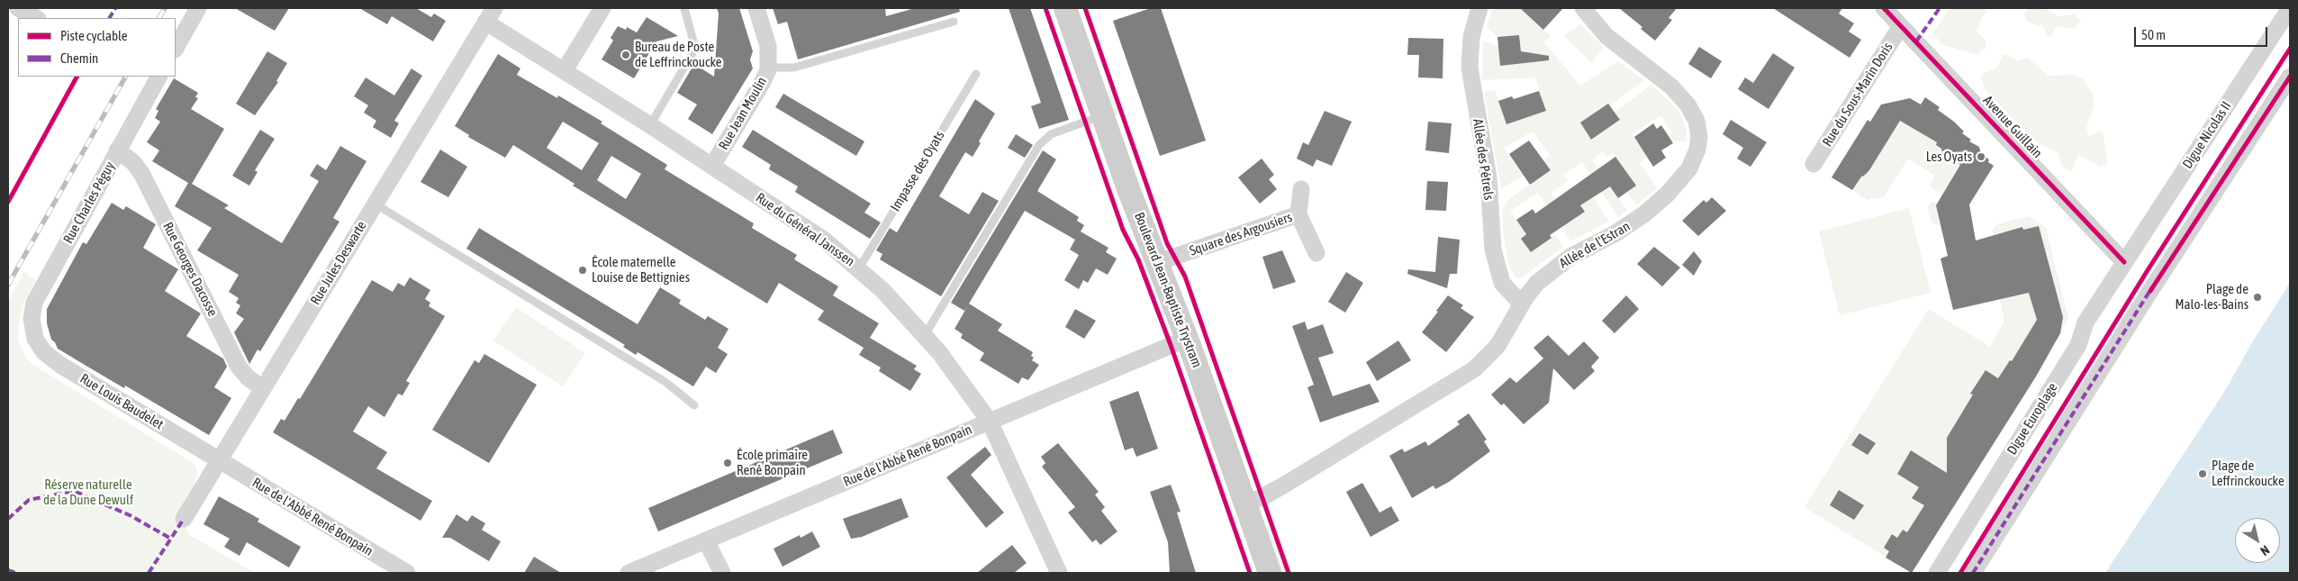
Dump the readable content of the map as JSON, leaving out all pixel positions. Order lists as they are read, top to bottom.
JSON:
{
  "streets": {
    "street": [
      "Rue du Sous-Marin Doris",
      "Rue Jean Moulin",
      "Avenue Guillain",
      "Digue Nicolas II",
      "Allée des Pétrels",
      "Rue Charles Péguy",
      "Rue du Général Janssen",
      "Square des Argousiers",
      "Allée de l'Estran",
      "Rue Jules Deswarte",
      "Rue Georges Dacosse",
      "Boulevard Jean-Baptiste Trystram",
      "Rue Louis Baudelet",
      "Digue Europlage",
      "Rue de l'Abbé René Bonpain"
    ],
    "lane": ["Impasse des Oyats"]
  },
  "crossings": [
    ["Rue du Sous-Marin Doris", "Avenue Guillain"],
    ["Rue Jean Moulin", "Rue du Général Janssen"],
    ["Avenue Guillain", "Digue Nicolas II"],
    ["Avenue Guillain", "Digue Europlage"],
    ["Digue Nicolas II", "Digue Europlage"],
    ["Allée des Pétrels", "Allée de l'Estran"],
    ["Impasse des Oyats", "Rue du Général Janssen"],
    ["Rue Charles Péguy", "Rue Georges Dacosse"],
    ["Rue Charles Péguy", "Rue Louis Baudelet"],
    ["Rue du Général Janssen", "Rue Jules Deswarte"],
    ["Rue du Général Janssen", "Rue de l'Abbé René Bonpain"],
    ["Square des Argousiers", "Boulevard Jean-Baptiste Trystram"],
    ["Allée de l'Estran", "Boulevard Jean-Baptiste Trystram"],
    ["Rue Jules Deswarte", "Rue Georges Dacosse"],
    ["Rue Jules Deswarte", "Rue Louis Baudelet"],
    ["Rue Jules Deswarte", "Rue de l'Abbé René Bonpain"],
    ["Boulevard Jean-Baptiste Trystram", "Rue de l'Abbé René Bonpain"],
    ["Rue Louis Baudelet", "Rue de l'Abbé René Bonpain"]
  ],
  "parks": ["Réserve naturelle de la Dune Dewulf"],
  "places": [
    "Bureau de Poste de Leffrinckoucke",
    "Les Oyats",
    "École maternelle Louise de Bettignies",
    "Plage de Malo-les-Bains",
    "École primaire René Bonpain",
    "Plage de Leffrinckoucke"
  ],
  "legend": ["Piste cyclable", "Chemin"],
  "scale_bar": "50 m",
  "north": "bottom right"
}
